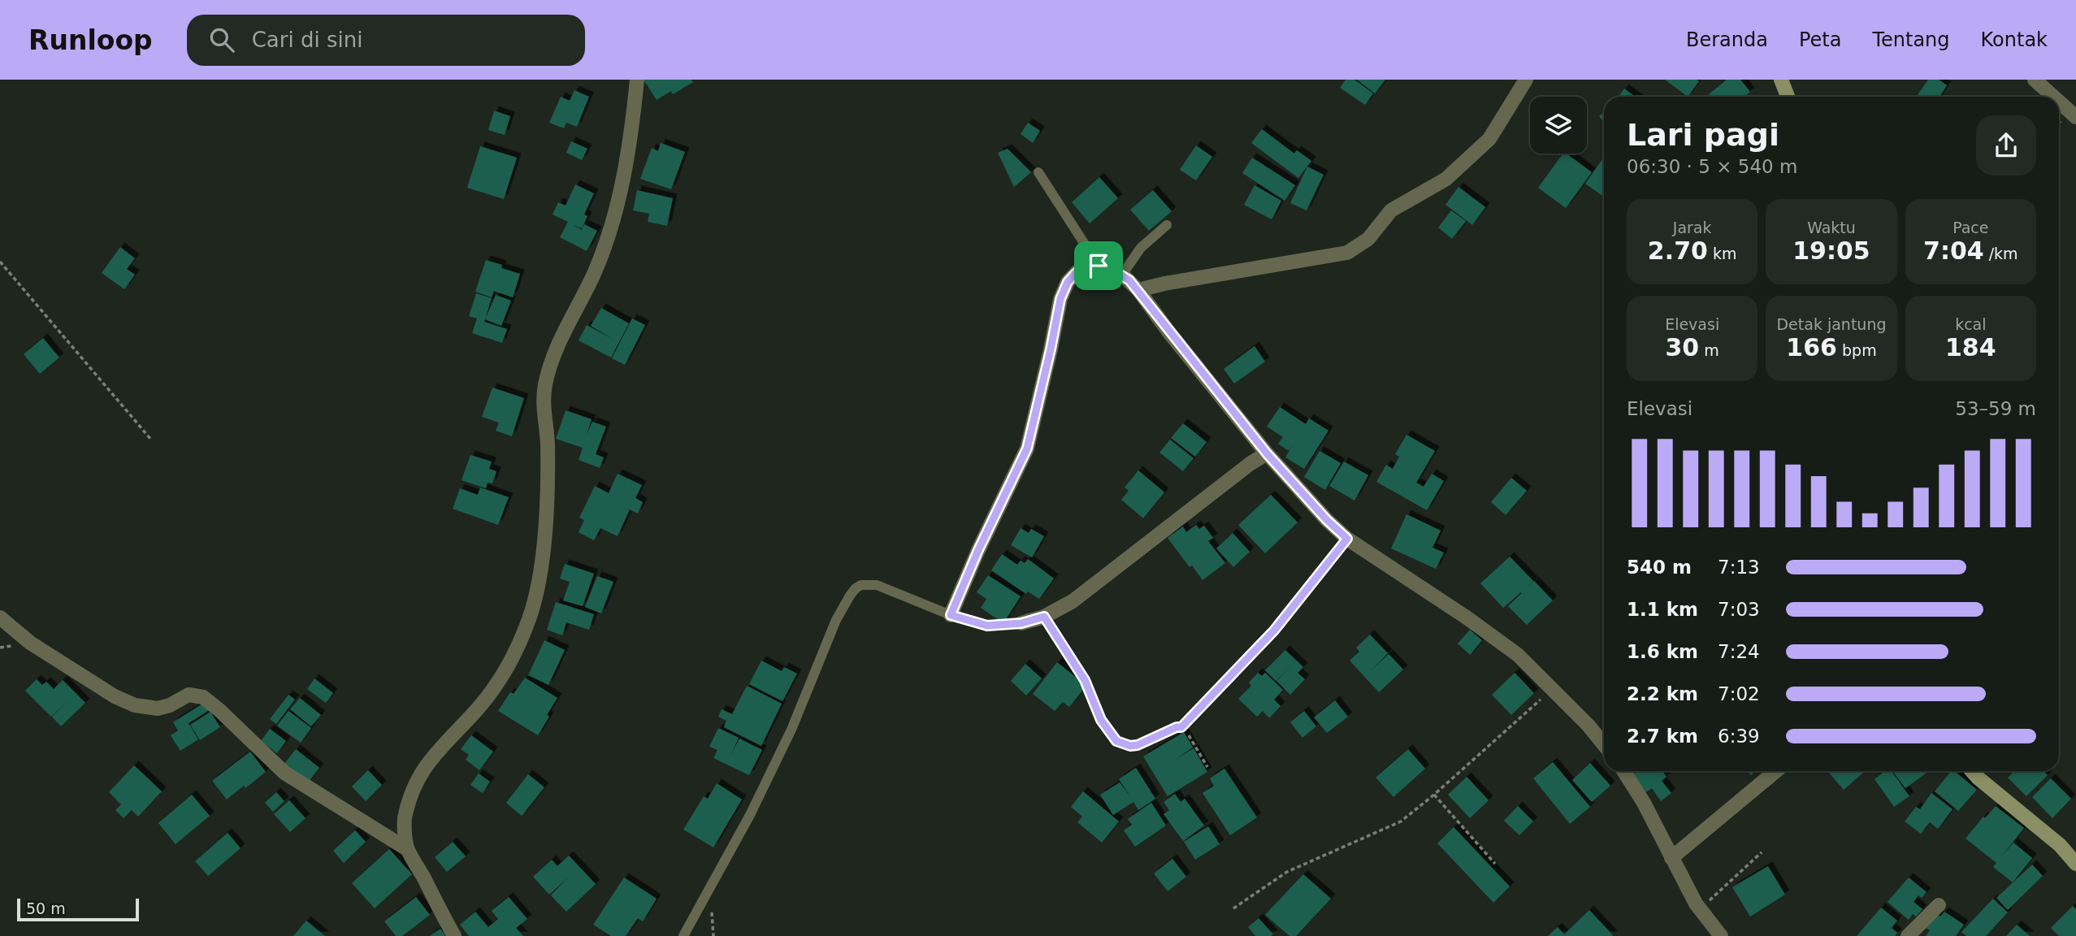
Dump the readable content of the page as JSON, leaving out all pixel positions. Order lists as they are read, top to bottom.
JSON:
{
  "scale_bar": "50 m",
  "page": {
    "header": "Runloop",
    "search": "Cari di sini",
    "nav": [
      "Beranda",
      "Peta",
      "Tentang",
      "Kontak"
    ],
    "heading": ["Lari pagi", "06:30 · 5 × 540 m"],
    "stats": [
      ["Jarak", "2.70 km"],
      ["Waktu", "19:05"],
      ["Pace", "7:04 /km"],
      ["Elevasi", "30 m"],
      ["Detak jantung", "166 bpm"],
      ["kcal", "184"]
    ],
    "chart": ["Elevasi", "53–59 m"],
    "list": [
      {
        "name": "540 m",
        "note": "7:13"
      },
      {
        "name": "1.1 km",
        "note": "7:03"
      },
      {
        "name": "1.6 km",
        "note": "7:24"
      },
      {
        "name": "2.2 km",
        "note": "7:02"
      },
      {
        "name": "2.7 km",
        "note": "6:39"
      }
    ],
    "scale": "50 m"
  }
}
